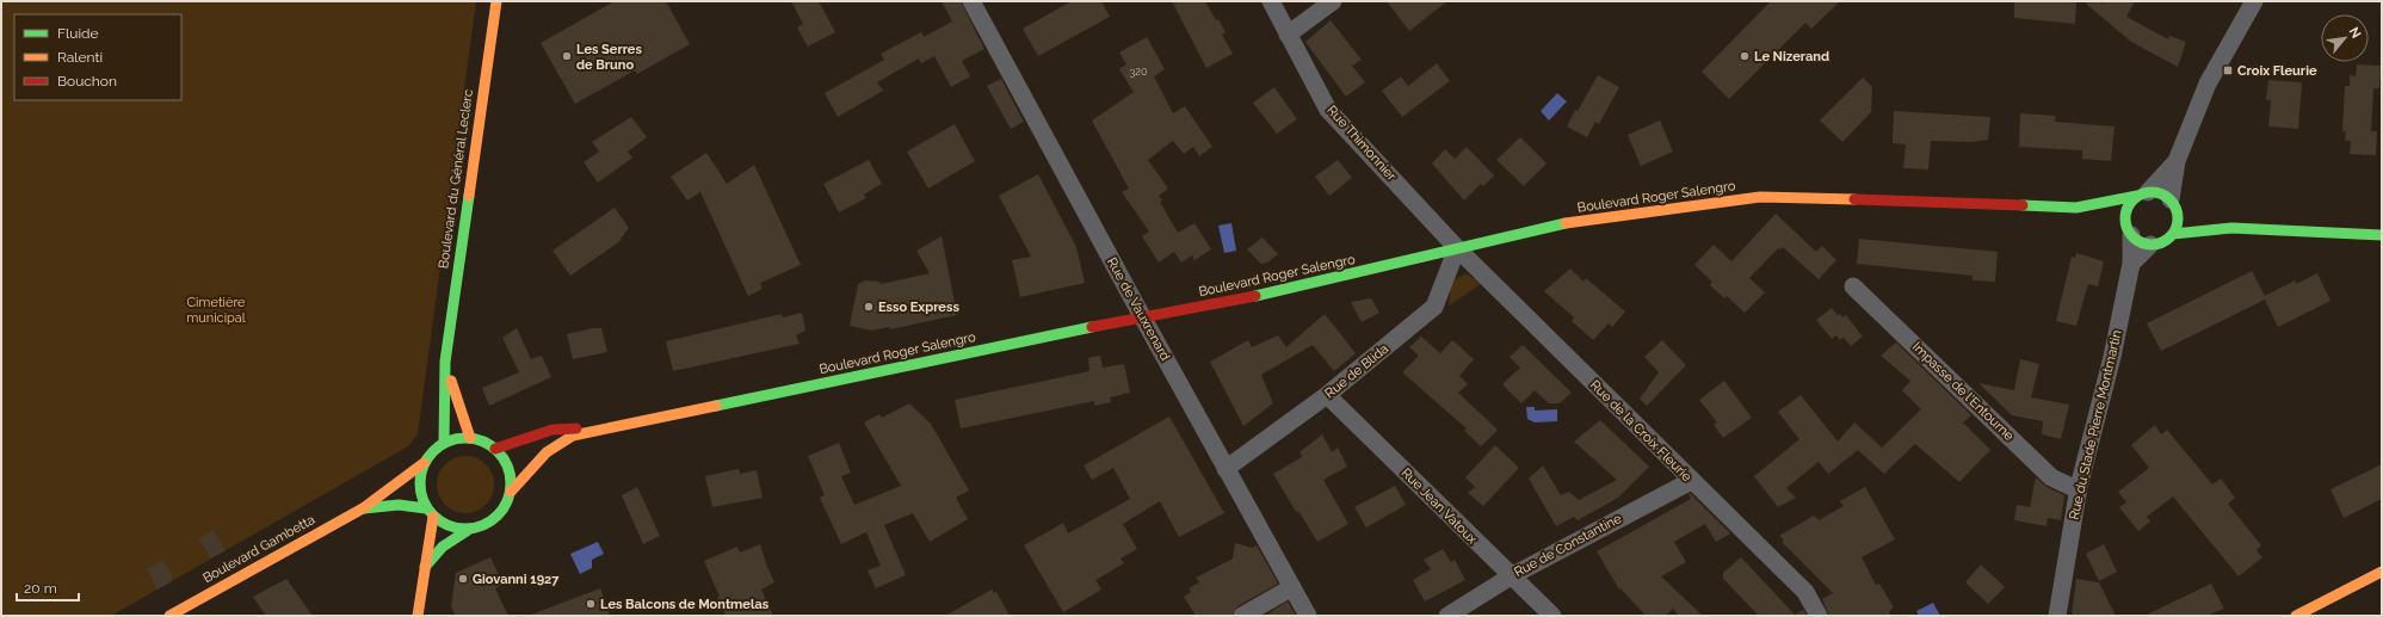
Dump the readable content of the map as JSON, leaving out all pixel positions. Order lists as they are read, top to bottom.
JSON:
{
  "streets": {
    "main road": ["Boulevard du Général Leclerc", "Boulevard Roger Salengro", "Boulevard Gambetta"],
    "street": [
      "Rue Thimonnier",
      "Rue de Vauxrenard",
      "Rue de Blida",
      "Impasse de l'Entourne",
      "Rue du Stade Pierre Montmartin",
      "Rue de la Croix Fleurie",
      "Rue Jean Vatoux",
      "Rue de Constantine"
    ]
  },
  "crossings": [
    ["Rue Thimonnier", "Boulevard Roger Salengro"],
    ["Rue Thimonnier", "Rue de Blida"],
    ["Rue Thimonnier", "Rue de la Croix Fleurie"],
    ["Boulevard du Général Leclerc", "Boulevard Roger Salengro"],
    ["Boulevard du Général Leclerc", "Boulevard Gambetta"],
    ["Boulevard Roger Salengro", "Rue de Vauxrenard"],
    ["Boulevard Roger Salengro", "Rue de Blida"],
    ["Boulevard Roger Salengro", "Rue du Stade Pierre Montmartin"],
    ["Boulevard Roger Salengro", "Rue de la Croix Fleurie"],
    ["Boulevard Roger Salengro", "Boulevard Gambetta"],
    ["Rue de Vauxrenard", "Rue de Blida"],
    ["Rue de Blida", "Rue de la Croix Fleurie"],
    ["Rue de Blida", "Rue Jean Vatoux"],
    ["Impasse de l'Entourne", "Rue du Stade Pierre Montmartin"],
    ["Rue de la Croix Fleurie", "Rue de Constantine"],
    ["Rue Jean Vatoux", "Rue de Constantine"]
  ],
  "parks": ["Cimetière municipal"],
  "places": {
    "other": [
      "Les Serres de Bruno",
      "Le Nizerand",
      "Esso Express",
      "Giovanni 1927",
      "Les Balcons de Montmelas"
    ],
    "transit": ["Croix Fleurie"]
  },
  "house_numbers": ["320"],
  "legend": ["Fluide", "Ralenti", "Bouchon"],
  "scale_bar": "20 m",
  "north": "top right"
}
